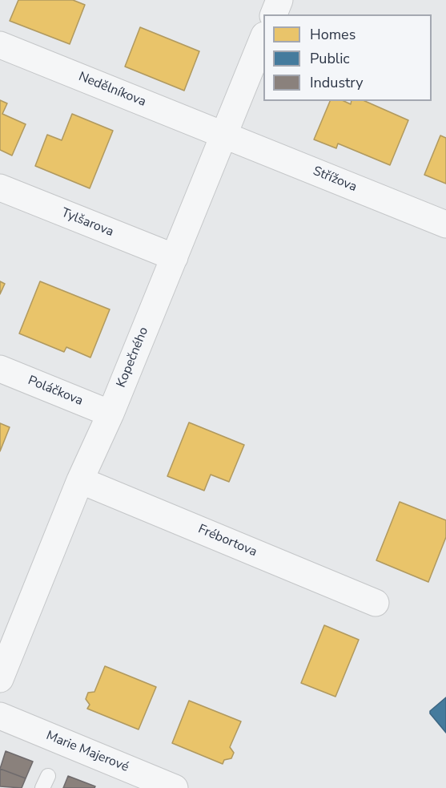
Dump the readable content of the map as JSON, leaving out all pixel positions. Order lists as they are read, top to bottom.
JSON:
{
  "streets": {
    "street": [
      "Nedělníkova",
      "Střížova",
      "Tylšarova",
      "Kopečného",
      "Poláčkova",
      "Frébortova",
      "Marie Majerové"
    ]
  },
  "crossings": [
    ["Nedělníkova", "Střížova"],
    ["Nedělníkova", "Kopečného"],
    ["Střížova", "Kopečného"],
    ["Tylšarova", "Kopečného"],
    ["Kopečného", "Poláčkova"],
    ["Kopečného", "Frébortova"]
  ],
  "legend": ["Homes", "Public", "Industry"]
}
